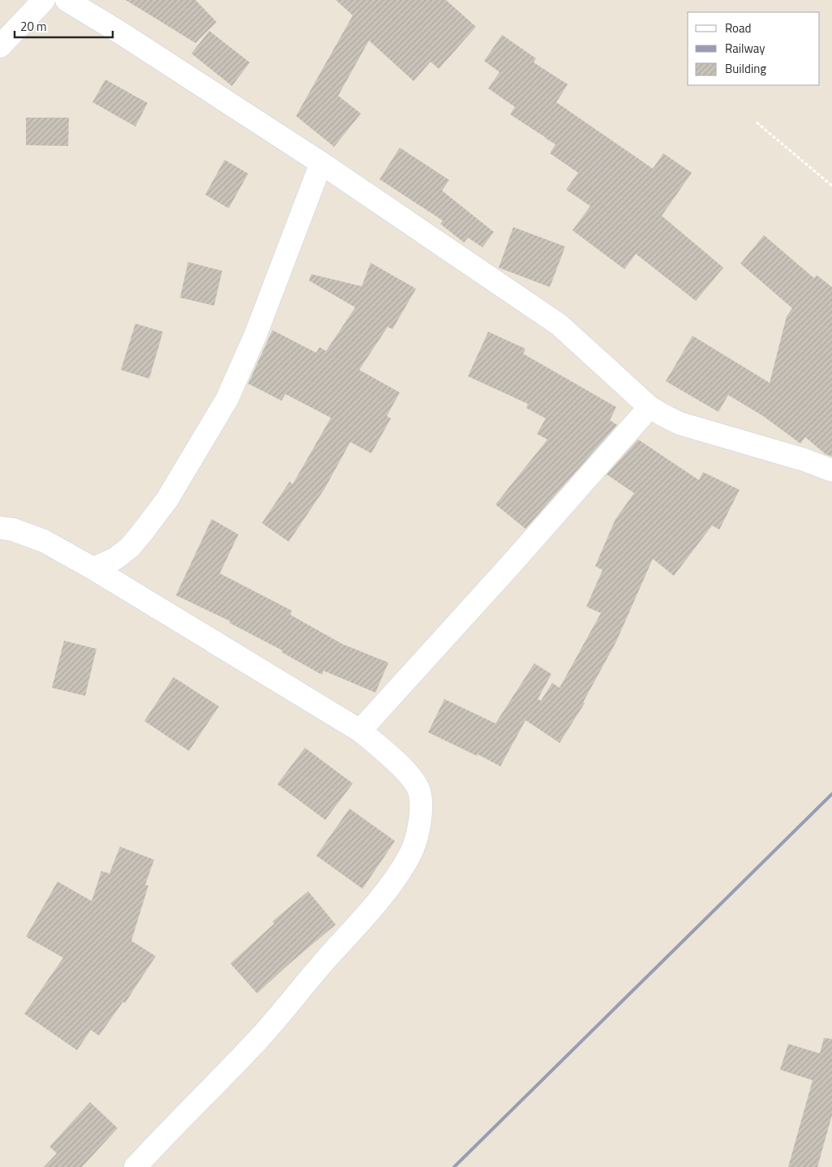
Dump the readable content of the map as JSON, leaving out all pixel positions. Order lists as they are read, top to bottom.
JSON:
{
  "legend": ["Road", "Railway", "Building"],
  "scale_bar": "20 m"
}
